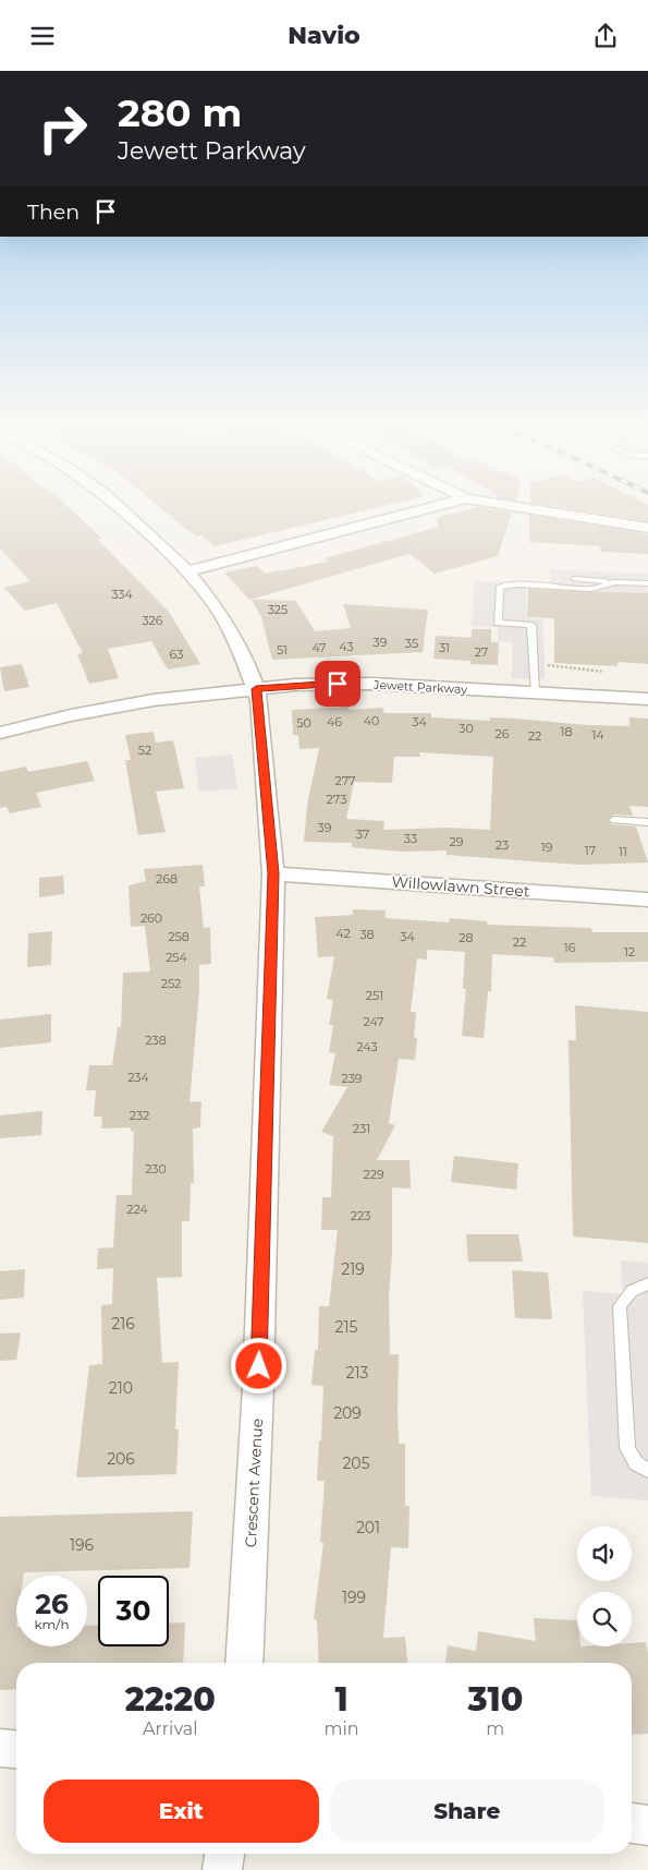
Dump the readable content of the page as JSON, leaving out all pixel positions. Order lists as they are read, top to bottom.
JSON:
{
  "streets": {
    "street": ["Jewett Parkway", "Willowlawn Street", "Crescent Avenue"]
  },
  "crossings": [
    ["Jewett Parkway", "Crescent Avenue"],
    ["Willowlawn Street", "Crescent Avenue"]
  ],
  "house_numbers": [
    "334",
    "325",
    "326",
    "39",
    "35",
    "43",
    "47",
    "31",
    "51",
    "27",
    "63",
    "40",
    "46",
    "34",
    "50",
    "30",
    "18",
    "26",
    "14",
    "22",
    "52",
    "277",
    "273",
    "39",
    "37",
    "33",
    "29",
    "23",
    "19",
    "17",
    "11",
    "268",
    "260",
    "42",
    "38",
    "258",
    "34",
    "28",
    "22",
    "16",
    "12",
    "254",
    "252",
    "251",
    "247",
    "238",
    "243",
    "234",
    "239",
    "232",
    "231",
    "230",
    "229",
    "224",
    "223",
    "219",
    "216",
    "215",
    "213",
    "210",
    "209",
    "206",
    "205",
    "201",
    "196",
    "199"
  ],
  "page": {
    "header": "Navio",
    "turn": ["280 m", "Jewett Parkway"],
    "then": "Then",
    "speed": "26 km/h",
    "limit": "30",
    "eta": [
      "22:20",
      "Arrival",
      "1",
      "min",
      "310",
      "m"
    ],
    "buttons": ["Exit", "Share"]
  }
}
